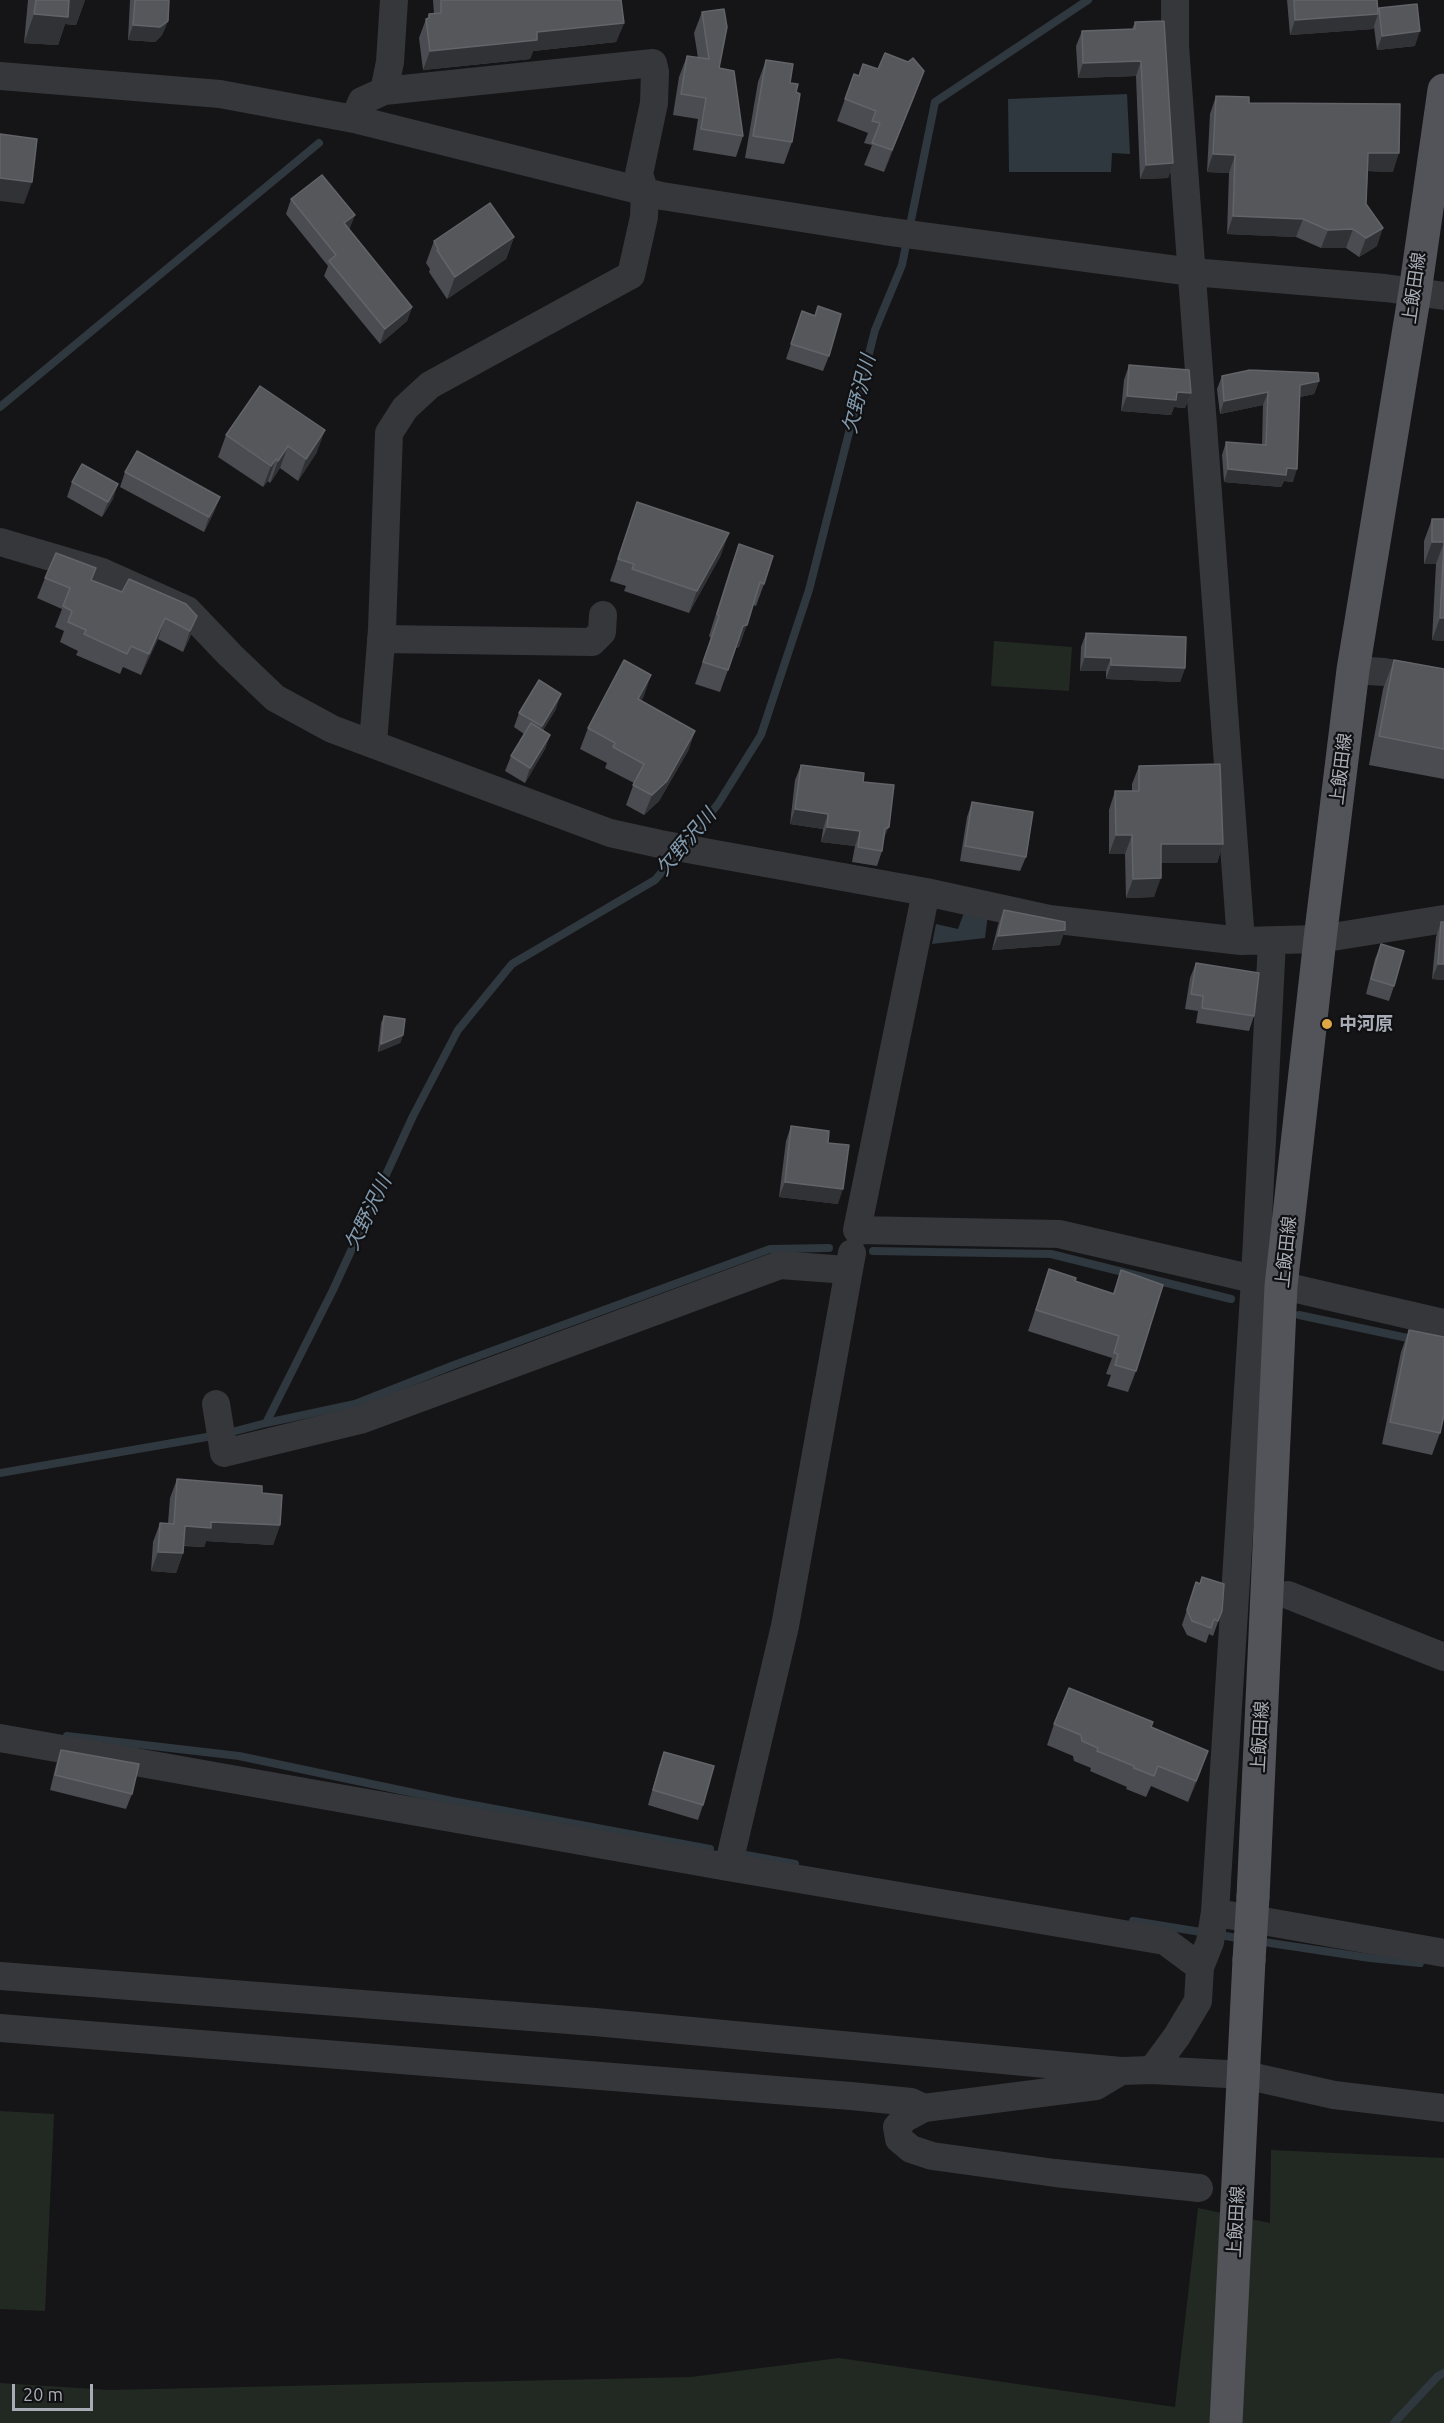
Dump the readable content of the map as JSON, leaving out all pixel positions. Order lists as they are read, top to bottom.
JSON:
{
  "streets": {
    "main road": ["上飯田線"]
  },
  "water": ["欠野沢川"],
  "places": ["中河原"],
  "scale_bar": "20 m"
}
